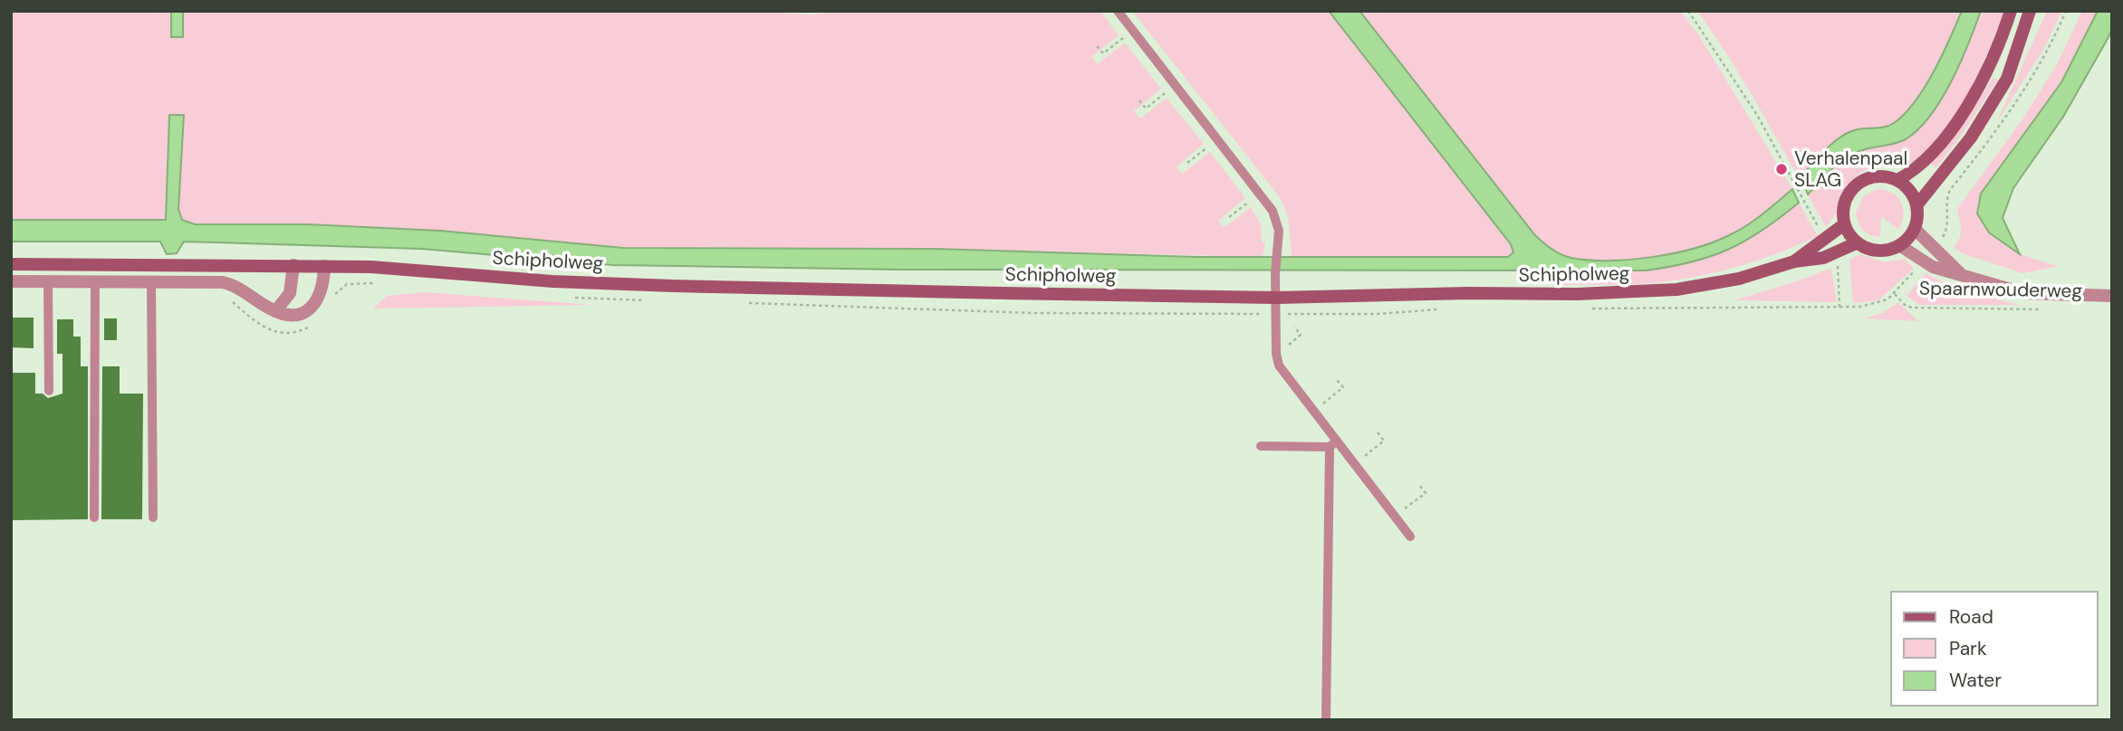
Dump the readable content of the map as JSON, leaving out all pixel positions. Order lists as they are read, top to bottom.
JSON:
{
  "streets": {
    "main road": ["Schipholweg"],
    "street": ["Spaarnwouderweg"]
  },
  "crossings": [
    ["Schipholweg", "Spaarnwouderweg"]
  ],
  "places": ["Verhalenpaal SLAG"],
  "legend": ["Road", "Park", "Water"]
}
